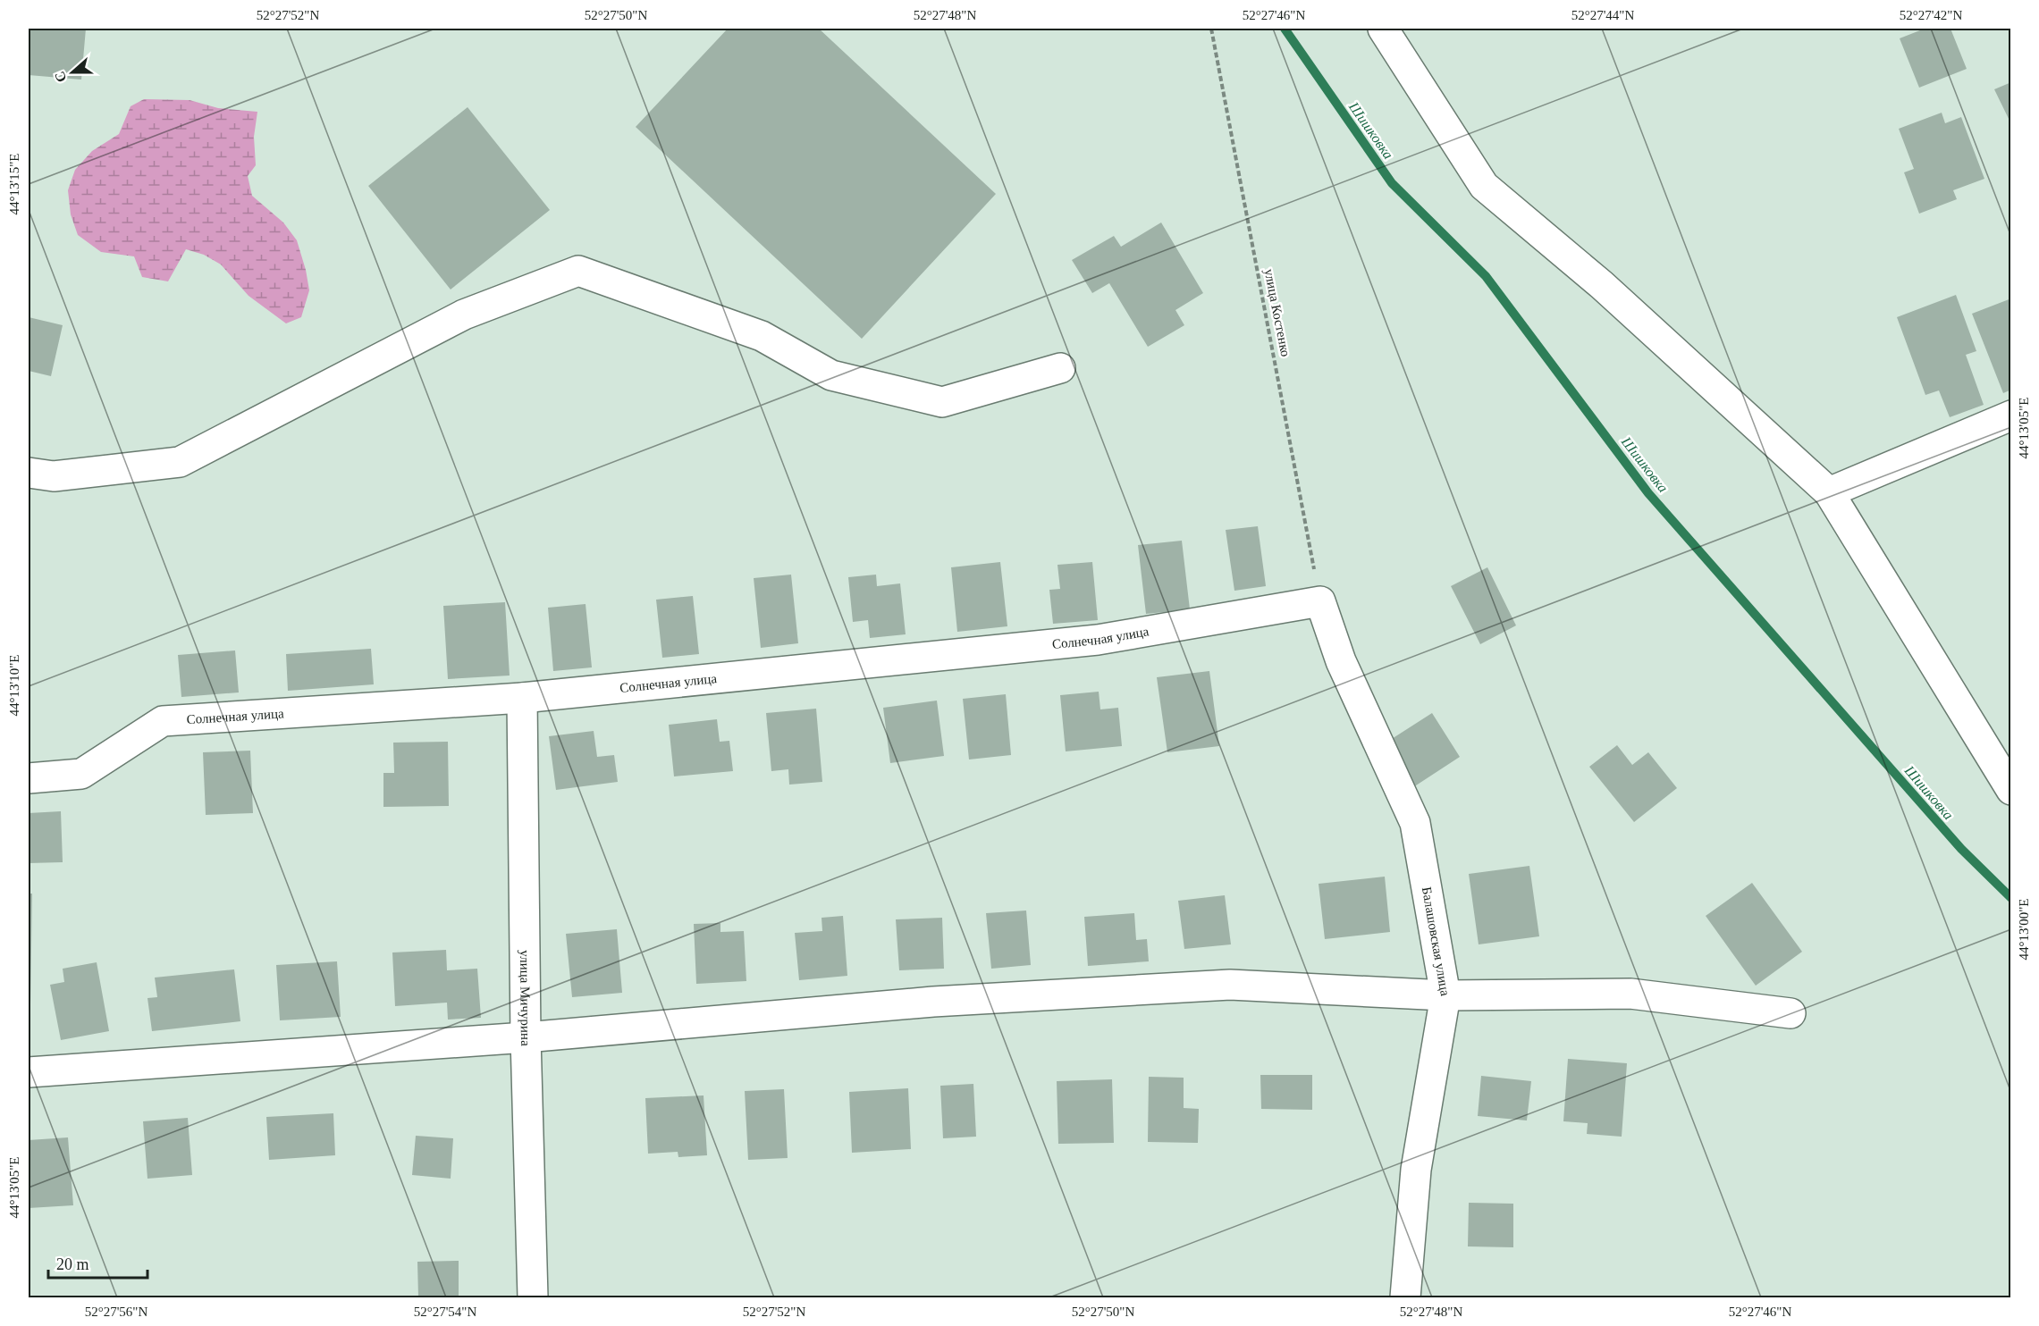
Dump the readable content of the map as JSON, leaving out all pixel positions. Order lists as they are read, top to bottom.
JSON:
{
  "streets": {
    "street": ["Солнечная улица", "Балашовская улица", "улица Мичурина"],
    "path": ["улица Костенко"]
  },
  "crossings": [
    ["улица Костенко", "Солнечная улица"],
    ["улица Костенко", "Балашовская улица"],
    ["Солнечная улица", "Балашовская улица"],
    ["Солнечная улица", "улица Мичурина"]
  ],
  "water": ["Шишковка"],
  "scale_bar": "20 m",
  "north": "left",
  "coordinates": [
    "52°27'52\"N",
    "52°27'50\"N",
    "52°27'48\"N",
    "52°27'46\"N",
    "52°27'44\"N",
    "52°27'42\"N",
    "44°13'15\"E",
    "44°13'05\"E",
    "44°13'10\"E",
    "44°13'00\"E",
    "52°27'56\"N",
    "52°27'54\"N"
  ]
}
